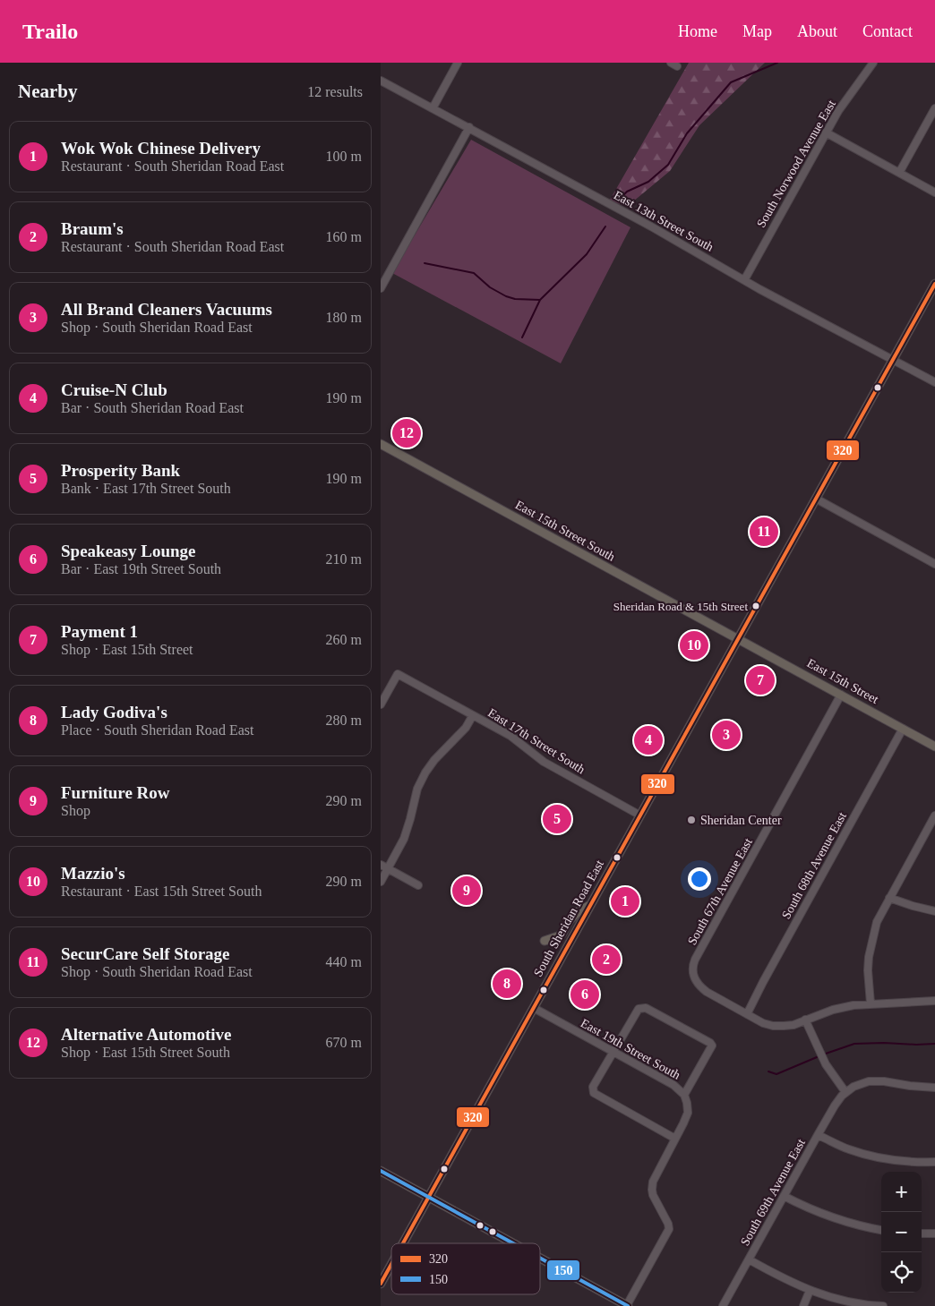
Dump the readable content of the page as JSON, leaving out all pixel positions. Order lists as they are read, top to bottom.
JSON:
{
  "streets": {
    "main road": ["East 15th Street South", "East 15th Street", "South Sheridan Road East"],
    "street": [
      "South Norwood Avenue East",
      "East 13th Street South",
      "East 17th Street South",
      "South 68th Avenue East",
      "South 67th Avenue East",
      "East 19th Street South",
      "South 69th Avenue East"
    ]
  },
  "crossings": [
    ["South Norwood Avenue East", "East 13th Street South"],
    ["East 13th Street South", "South Sheridan Road East"],
    ["East 15th Street South", "East 15th Street"],
    ["East 15th Street South", "South Sheridan Road East"],
    ["East 15th Street", "South 68th Avenue East"],
    ["East 15th Street", "South 67th Avenue East"],
    ["East 15th Street", "South Sheridan Road East"],
    ["East 17th Street South", "South Sheridan Road East"],
    ["South 68th Avenue East", "South 67th Avenue East"],
    ["South Sheridan Road East", "East 19th Street South"]
  ],
  "places": ["Sheridan Road & 15th Street", "Sheridan Center"],
  "lines": ["transit line 320", "transit line 150"],
  "legend": ["320", "150"],
  "page": {
    "header": "Trailo",
    "nav": [
      "Home",
      "Map",
      "About",
      "Contact"
    ],
    "heading": ["Nearby", "12 results"],
    "list": [
      {
        "mark": "1",
        "name": "Wok Wok Chinese Delivery",
        "note": "Restaurant · South Sheridan Road East",
        "value": "100 m"
      },
      {
        "mark": "2",
        "name": "Braum's",
        "note": "Restaurant · South Sheridan Road East",
        "value": "160 m"
      },
      {
        "mark": "3",
        "name": "All Brand Cleaners Vacuums",
        "note": "Shop · South Sheridan Road East",
        "value": "180 m"
      },
      {
        "mark": "4",
        "name": "Cruise-N Club",
        "note": "Bar · South Sheridan Road East",
        "value": "190 m"
      },
      {
        "mark": "5",
        "name": "Prosperity Bank",
        "note": "Bank · East 17th Street South",
        "value": "190 m"
      },
      {
        "mark": "6",
        "name": "Speakeasy Lounge",
        "note": "Bar · East 19th Street South",
        "value": "210 m"
      },
      {
        "mark": "7",
        "name": "Payment 1",
        "note": "Shop · East 15th Street",
        "value": "260 m"
      },
      {
        "mark": "8",
        "name": "Lady Godiva's",
        "note": "Place · South Sheridan Road East",
        "value": "280 m"
      },
      {
        "mark": "9",
        "name": "Furniture Row",
        "note": "Shop",
        "value": "290 m"
      },
      {
        "mark": "10",
        "name": "Mazzio's",
        "note": "Restaurant · East 15th Street South",
        "value": "290 m"
      },
      {
        "mark": "11",
        "name": "SecurCare Self Storage",
        "note": "Shop · South Sheridan Road East",
        "value": "440 m"
      },
      {
        "mark": "12",
        "name": "Alternative Automotive",
        "note": "Shop · East 15th Street South",
        "value": "670 m"
      }
    ],
    "pins": [
      "12",
      "11",
      "10",
      "7",
      "3",
      "4",
      "5",
      "9",
      "1",
      "2",
      "8",
      "6"
    ],
    "map_buttons": ["+", "−"]
  }
}
